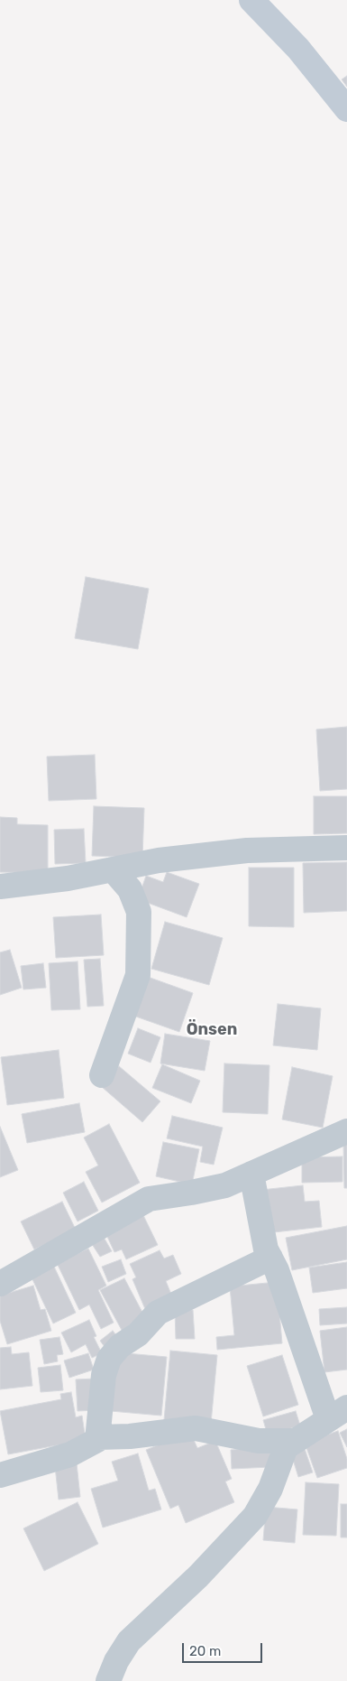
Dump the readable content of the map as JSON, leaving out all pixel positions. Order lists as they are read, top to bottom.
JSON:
{
  "districts": ["Önsen"],
  "scale_bar": "20 m"
}
